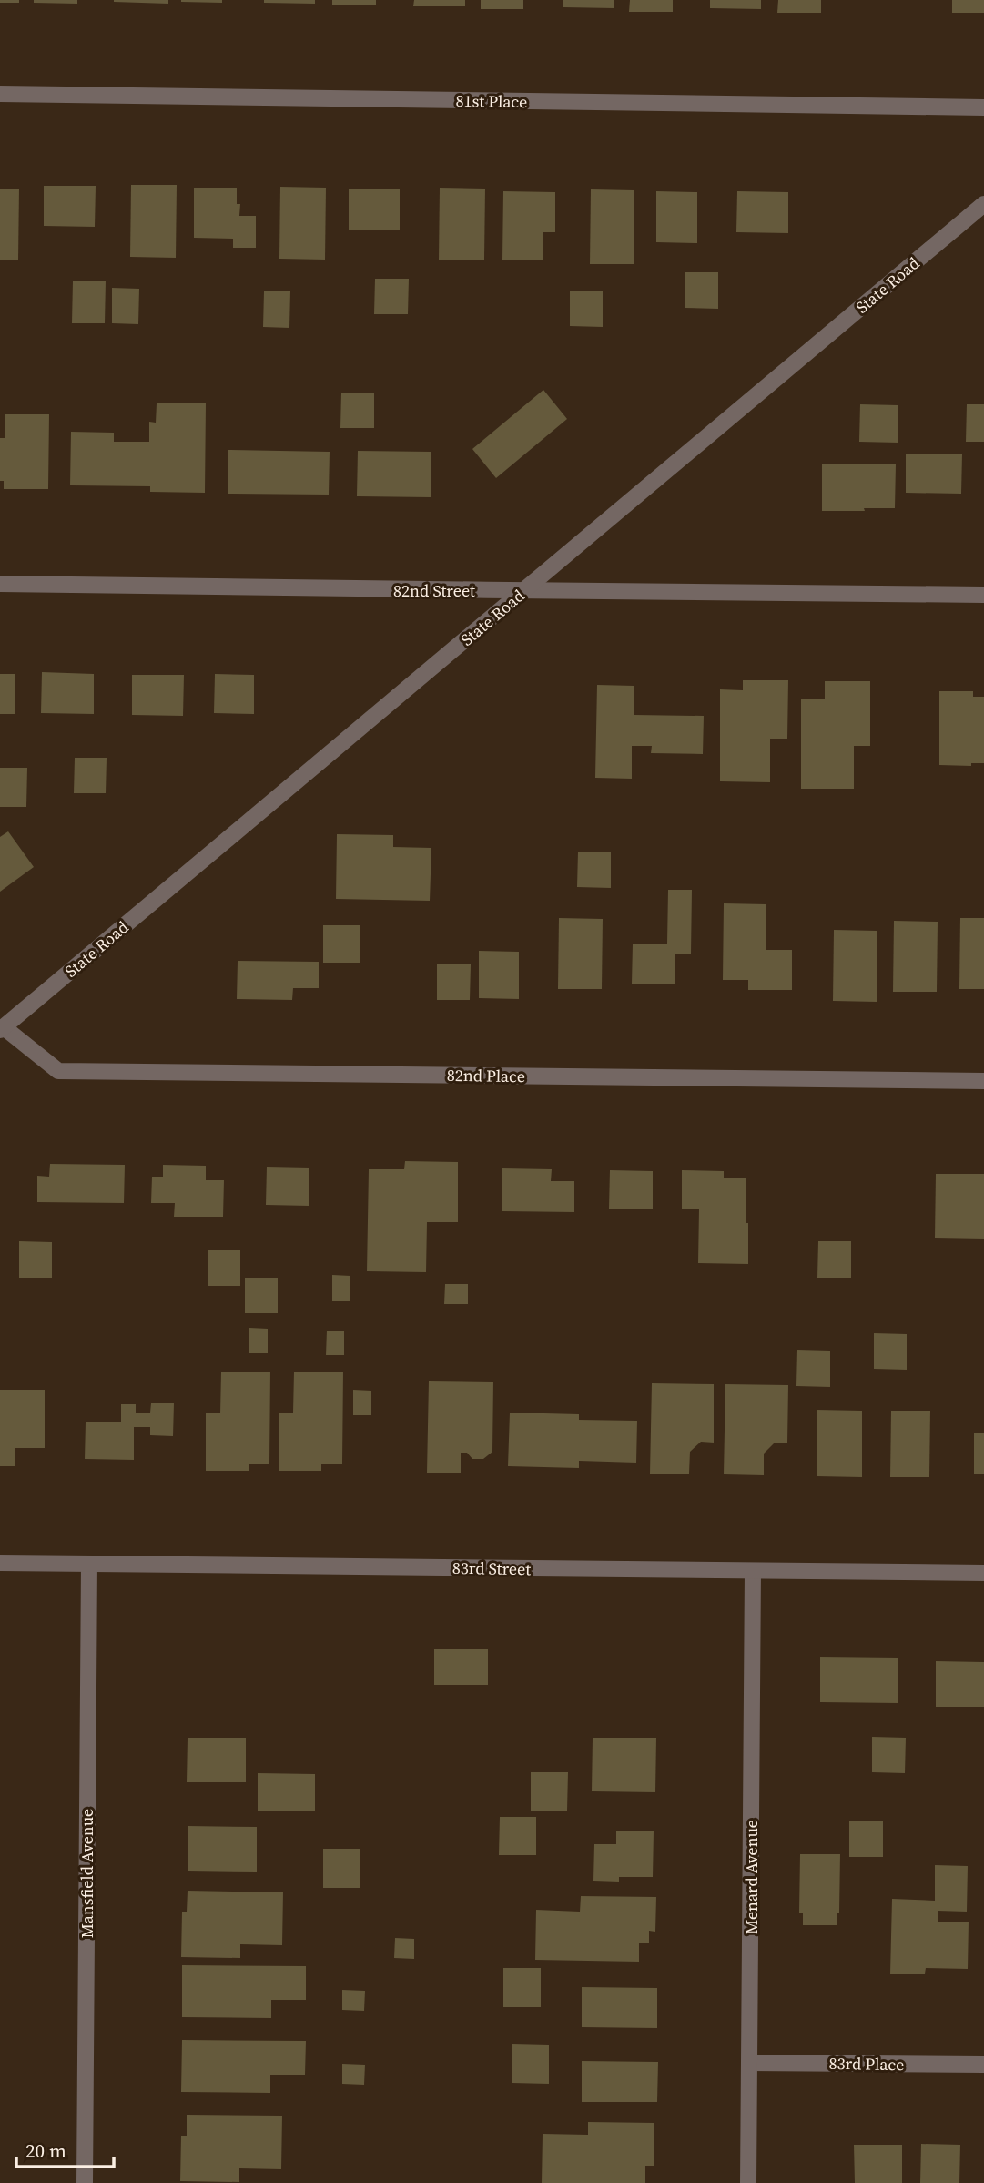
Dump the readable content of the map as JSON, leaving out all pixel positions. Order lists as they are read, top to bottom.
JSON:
{
  "streets": {
    "street": [
      "81st Place",
      "State Road",
      "82nd Street",
      "82nd Place",
      "83rd Street",
      "Mansfield Avenue",
      "Menard Avenue",
      "83rd Place"
    ]
  },
  "crossings": [
    ["State Road", "82nd Street"],
    ["State Road", "82nd Place"],
    ["83rd Street", "Mansfield Avenue"],
    ["83rd Street", "Menard Avenue"],
    ["Menard Avenue", "83rd Place"]
  ],
  "scale_bar": "20 m"
}
